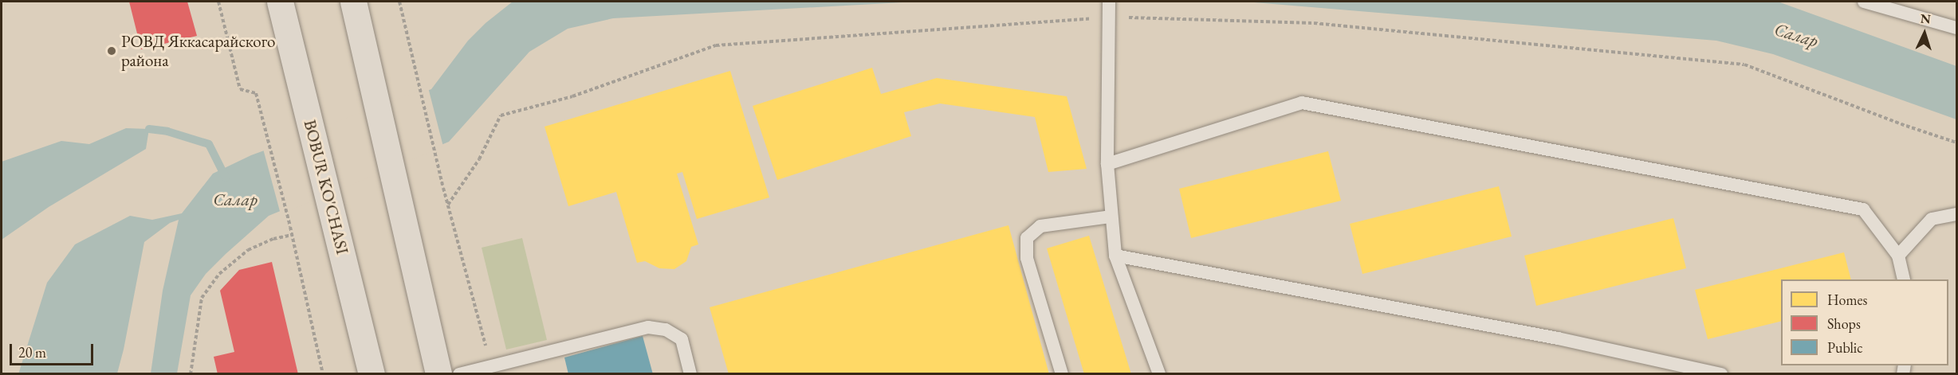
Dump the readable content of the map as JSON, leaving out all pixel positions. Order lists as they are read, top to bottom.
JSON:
{
  "streets": {
    "main road": ["BOBUR KO'CHASI"]
  },
  "water": ["Салар"],
  "places": ["РОВД Яккасарайского района"],
  "legend": ["Homes", "Shops", "Public"],
  "scale_bar": "20 m",
  "north": "top"
}
